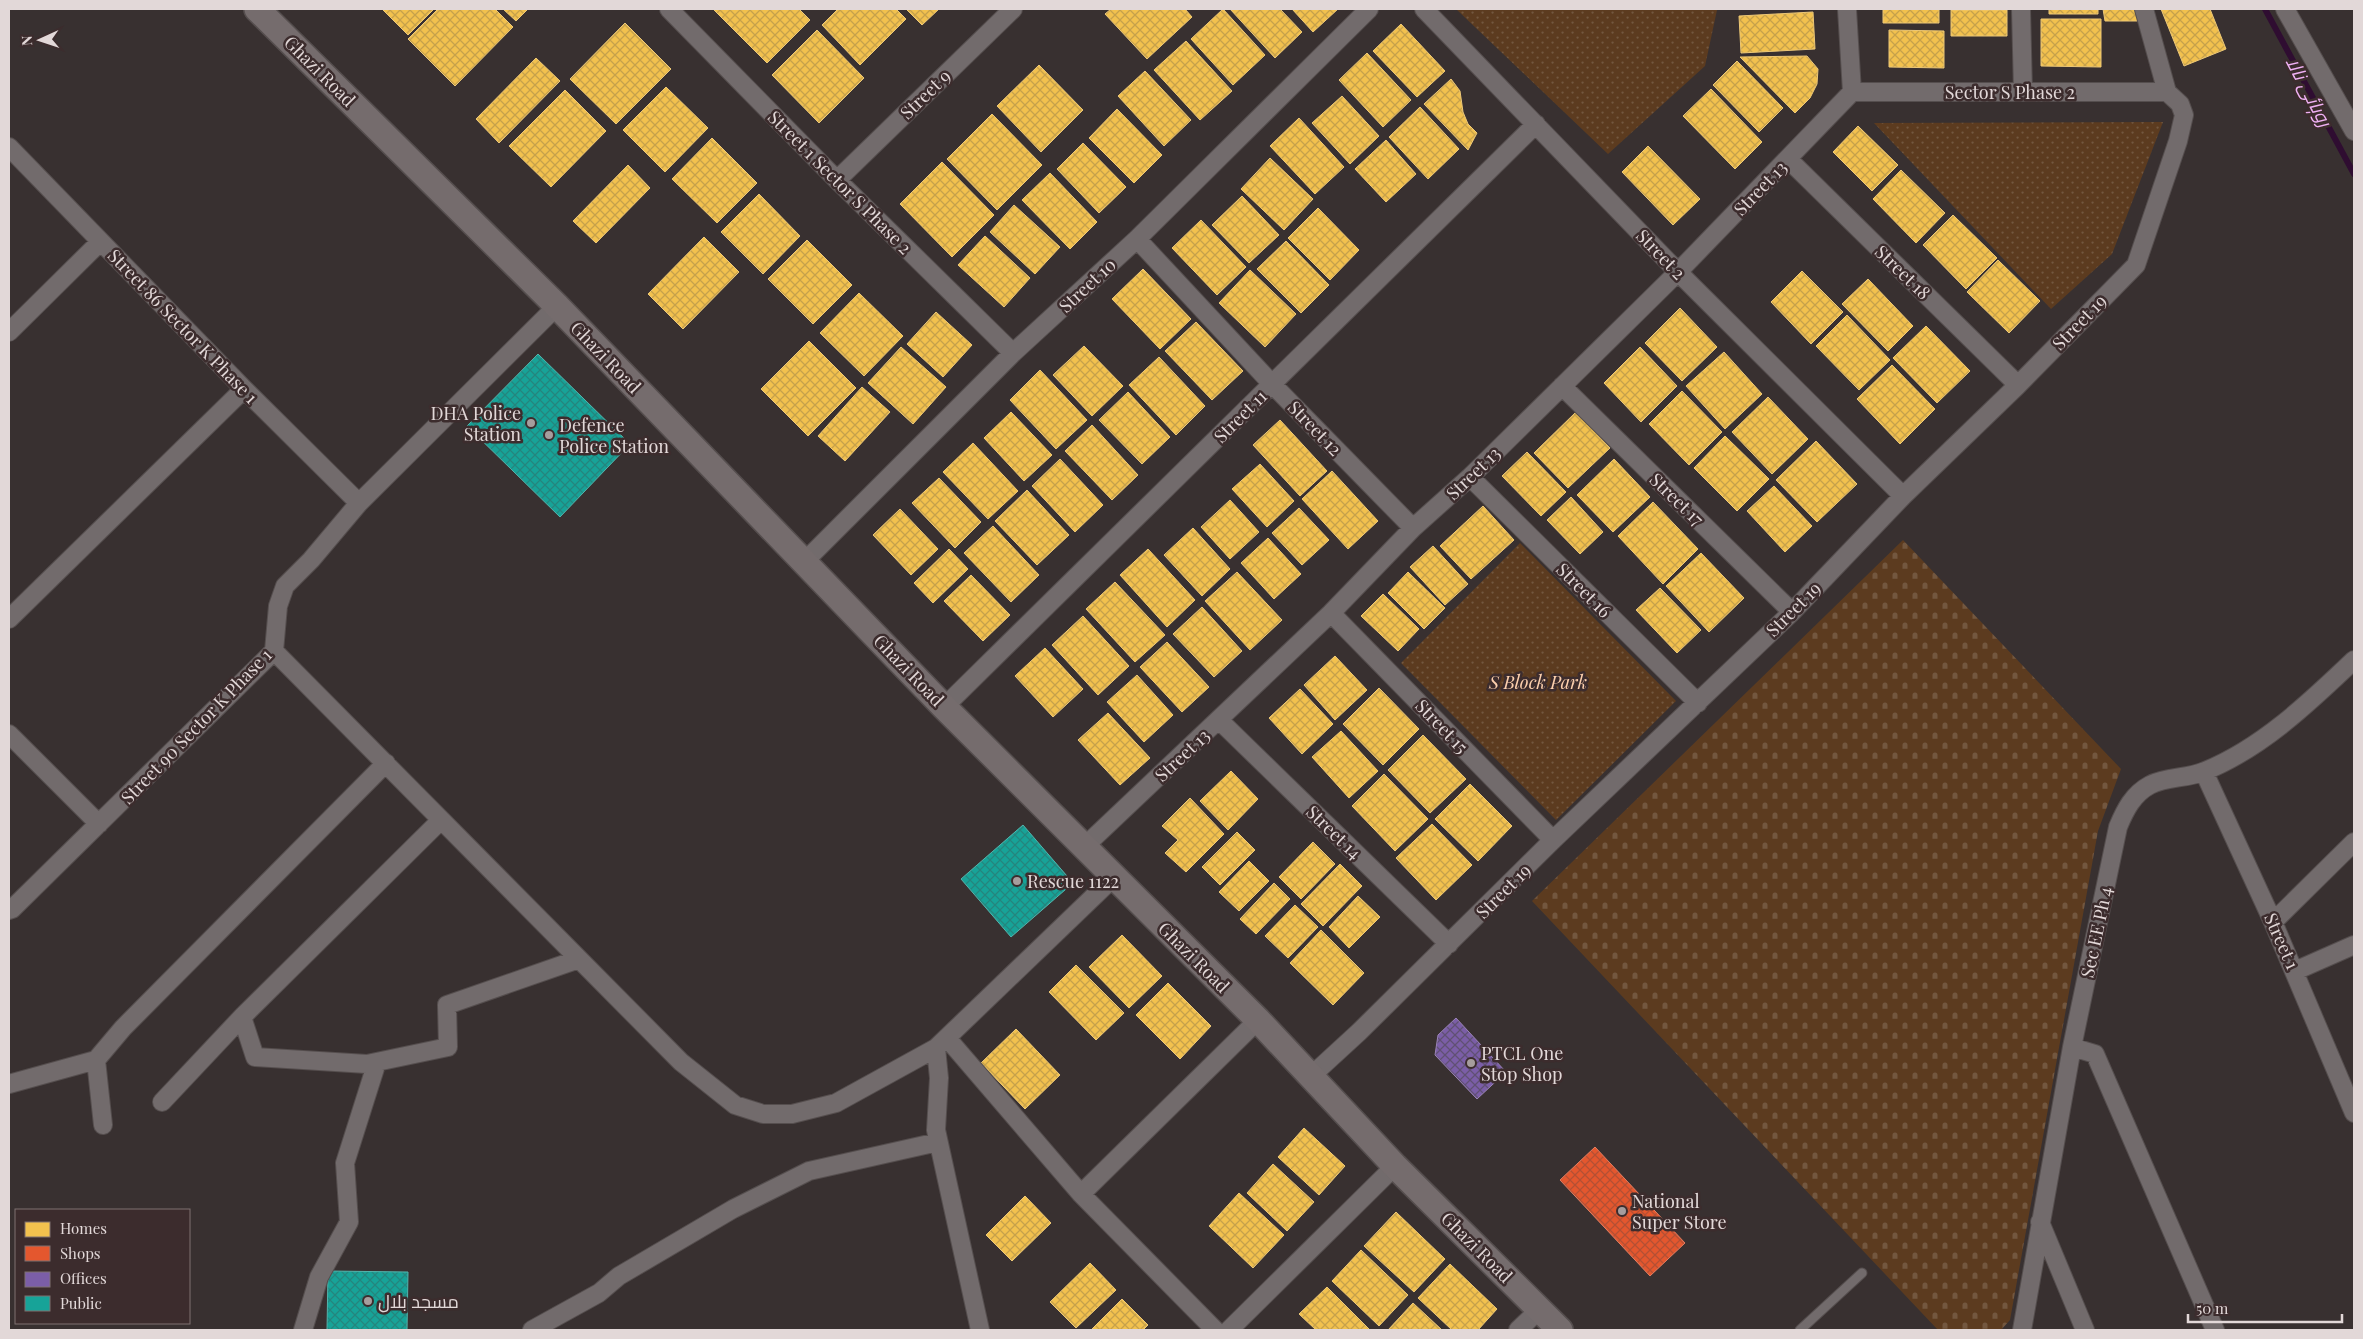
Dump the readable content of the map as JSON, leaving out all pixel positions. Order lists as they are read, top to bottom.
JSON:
{
  "streets": {
    "main road": ["Ghazi Road"],
    "street": [
      "Sector S Phase 2",
      "Street 9",
      "Street 1 Sector S Phase 2",
      "Street 13",
      "Street 2",
      "Street 18",
      "Street 10",
      "Street 19",
      "Street 86 Sector K Phase 1",
      "Street 11",
      "Street 12",
      "Street 17",
      "Street 16",
      "Street 90 Sector K Phase 1",
      "Street 15",
      "Street 14",
      "Sec EE Ph 4",
      "Street 1"
    ]
  },
  "crossings": [
    ["Ghazi Road", "Street 13"],
    ["Ghazi Road", "Street 10"],
    ["Ghazi Road", "Street 19"],
    ["Ghazi Road", "Street 11"],
    ["Ghazi Road", "Street 90 Sector K Phase 1"],
    ["Sector S Phase 2", "Street 13"],
    ["Sector S Phase 2", "Street 19"],
    ["Street 9", "Street 1 Sector S Phase 2"],
    ["Street 1 Sector S Phase 2", "Street 10"],
    ["Street 13", "Street 2"],
    ["Street 13", "Street 18"],
    ["Street 13", "Street 12"],
    ["Street 13", "Street 17"],
    ["Street 13", "Street 16"],
    ["Street 13", "Street 15"],
    ["Street 13", "Street 14"],
    ["Street 2", "Street 19"],
    ["Street 2", "Street 11"],
    ["Street 18", "Street 19"],
    ["Street 10", "Street 12"],
    ["Street 19", "Street 17"],
    ["Street 19", "Street 16"],
    ["Street 19", "Street 15"],
    ["Street 19", "Street 14"],
    ["Street 86 Sector K Phase 1", "Street 90 Sector K Phase 1"],
    ["Street 11", "Street 12"],
    ["Sec EE Ph 4", "Street 1"]
  ],
  "water": ["روہائی نالا"],
  "parks": ["S Block Park"],
  "places": [
    "DHA Police Station",
    "Defence Police Station",
    "Rescue 1122",
    "PTCL One Stop Shop",
    "National Super Store",
    "مسجد بلال"
  ],
  "legend": [
    "Homes",
    "Shops",
    "Offices",
    "Public"
  ],
  "scale_bar": "50 m",
  "north": "left"
}
